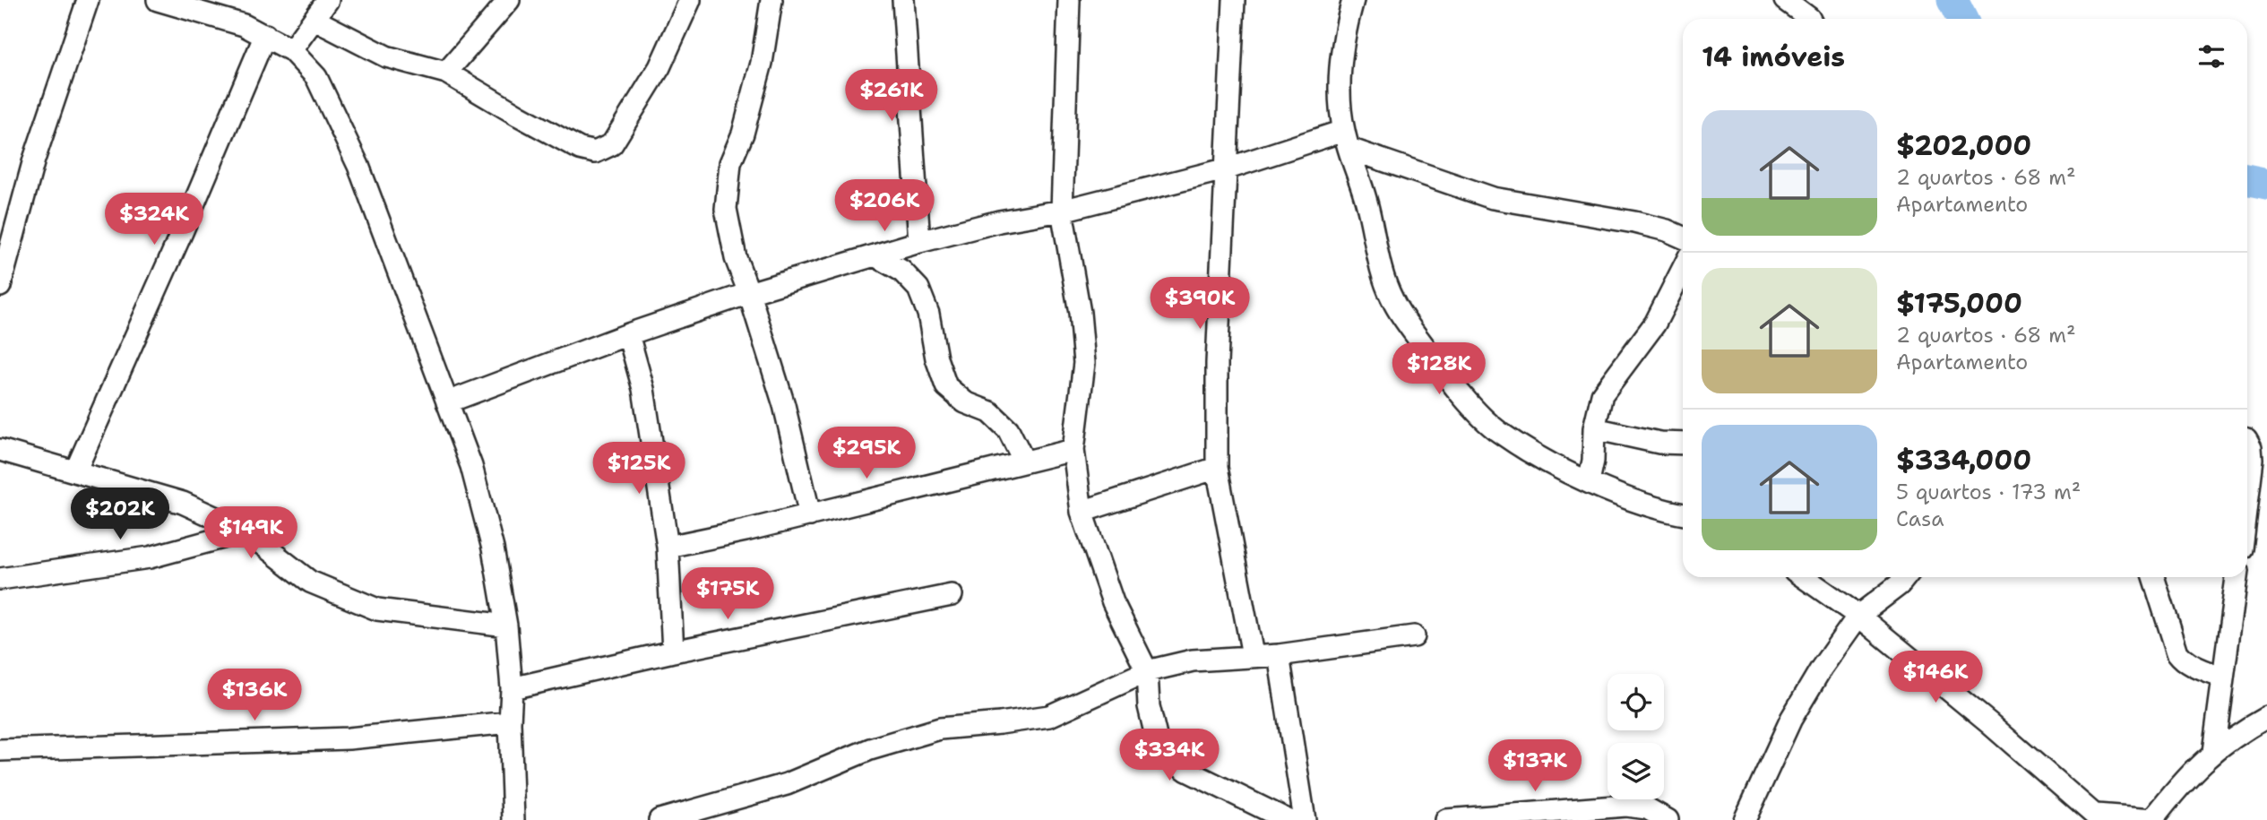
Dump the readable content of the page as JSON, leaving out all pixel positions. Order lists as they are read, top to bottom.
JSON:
{
  "page": {
    "heading": "14 imóveis",
    "price": [
      "$261K",
      "$206K",
      "$324K",
      "$390K",
      "$128K",
      "$295K",
      "$125K",
      "$202K",
      "$149K",
      "$175K",
      "$146K",
      "$136K",
      "$334K",
      "$137K"
    ],
    "list": [
      {
        "name": "$202,000",
        "note": "2 quartos · 68 m² · Apartamento"
      },
      {
        "name": "$175,000",
        "note": "2 quartos · 68 m² · Apartamento"
      },
      {
        "name": "$334,000",
        "note": "5 quartos · 173 m² · Casa"
      }
    ]
  }
}
